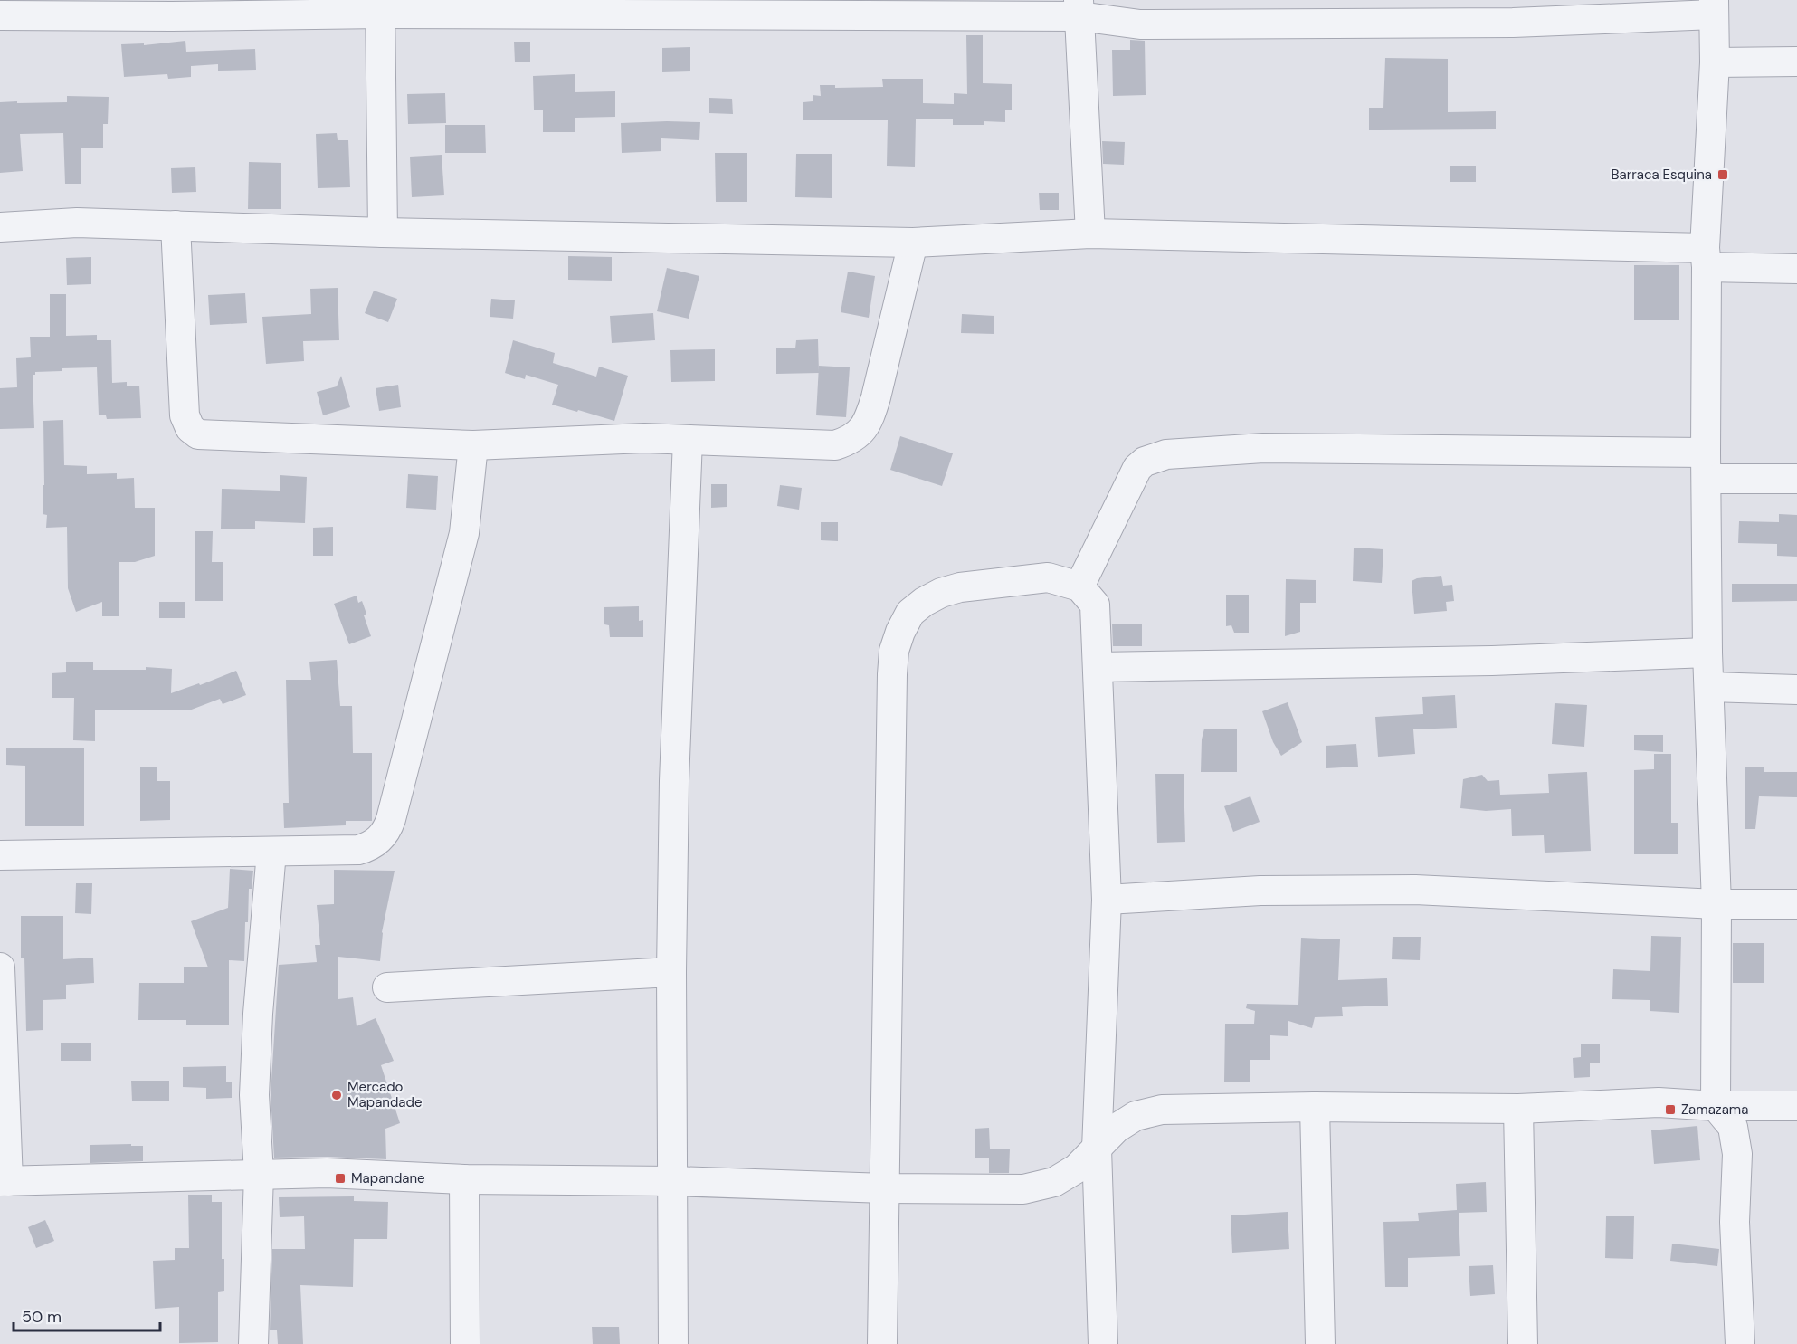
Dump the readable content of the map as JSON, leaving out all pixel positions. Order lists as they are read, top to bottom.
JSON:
{
  "places": {
    "transit": ["Barraca Esquina", "Zamazama", "Mapandane"],
    "other": ["Mercado Mapandade"]
  },
  "scale_bar": "50 m"
}
